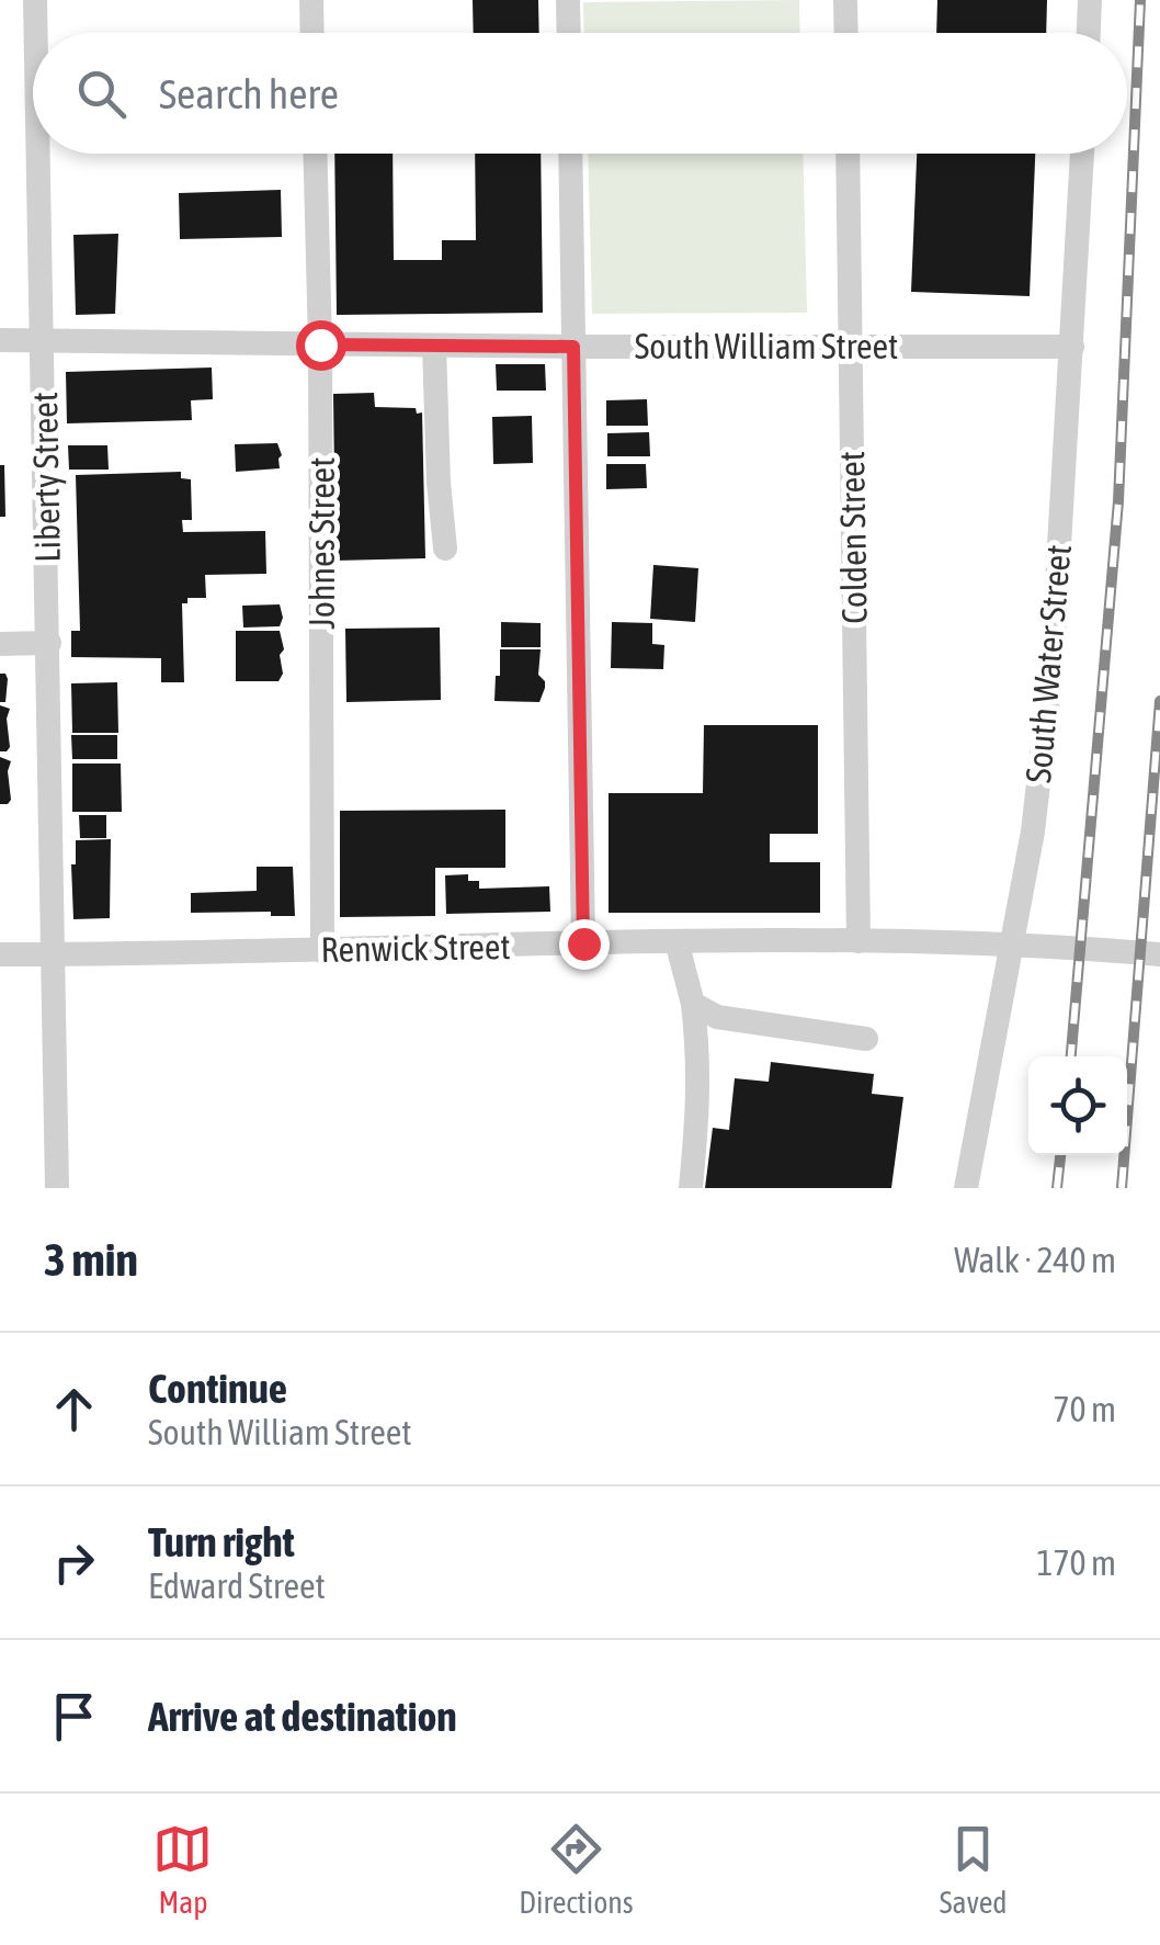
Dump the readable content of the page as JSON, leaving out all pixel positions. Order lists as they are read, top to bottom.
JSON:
{
  "streets": {
    "street": [
      "South William Street",
      "Liberty Street",
      "Colden Street",
      "Johnes Street",
      "South Water Street",
      "Renwick Street"
    ]
  },
  "crossings": [
    ["South William Street", "Liberty Street"],
    ["South William Street", "Colden Street"],
    ["South William Street", "Johnes Street"],
    ["South William Street", "South Water Street"],
    ["Liberty Street", "Renwick Street"],
    ["Colden Street", "Renwick Street"],
    ["Johnes Street", "Renwick Street"],
    ["South Water Street", "Renwick Street"]
  ],
  "page": {
    "search": "Search here",
    "heading": ["3 min", "Walk · 240 m"],
    "list": [
      ["Continue", "South William Street", "70 m"],
      ["Turn right", "Edward Street", "170 m"],
      "Arrive at destination"
    ],
    "nav": ["Map", "Directions", "Saved"]
  }
}
